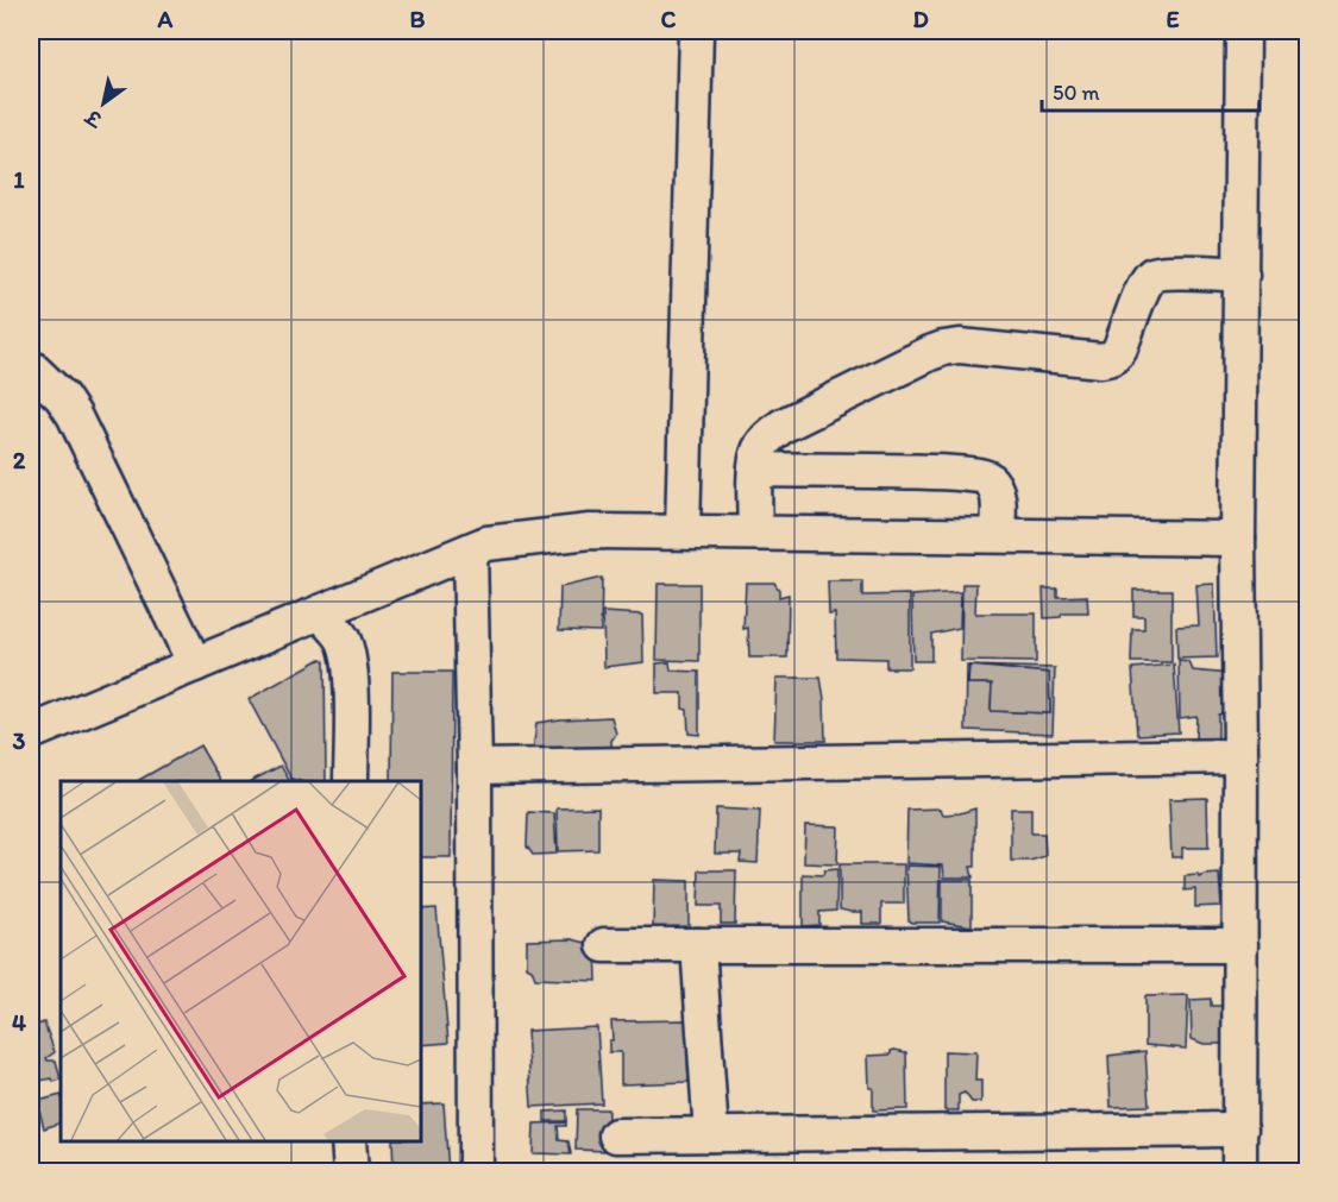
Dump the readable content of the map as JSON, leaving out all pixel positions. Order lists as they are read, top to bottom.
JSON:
{
  "scale_bar": "50 m",
  "north": "bottom left",
  "grid": {
    "columns": [
      "A",
      "B",
      "C",
      "D",
      "E"
    ],
    "rows": [
      "1",
      "2",
      "3",
      "4"
    ]
  }
}
